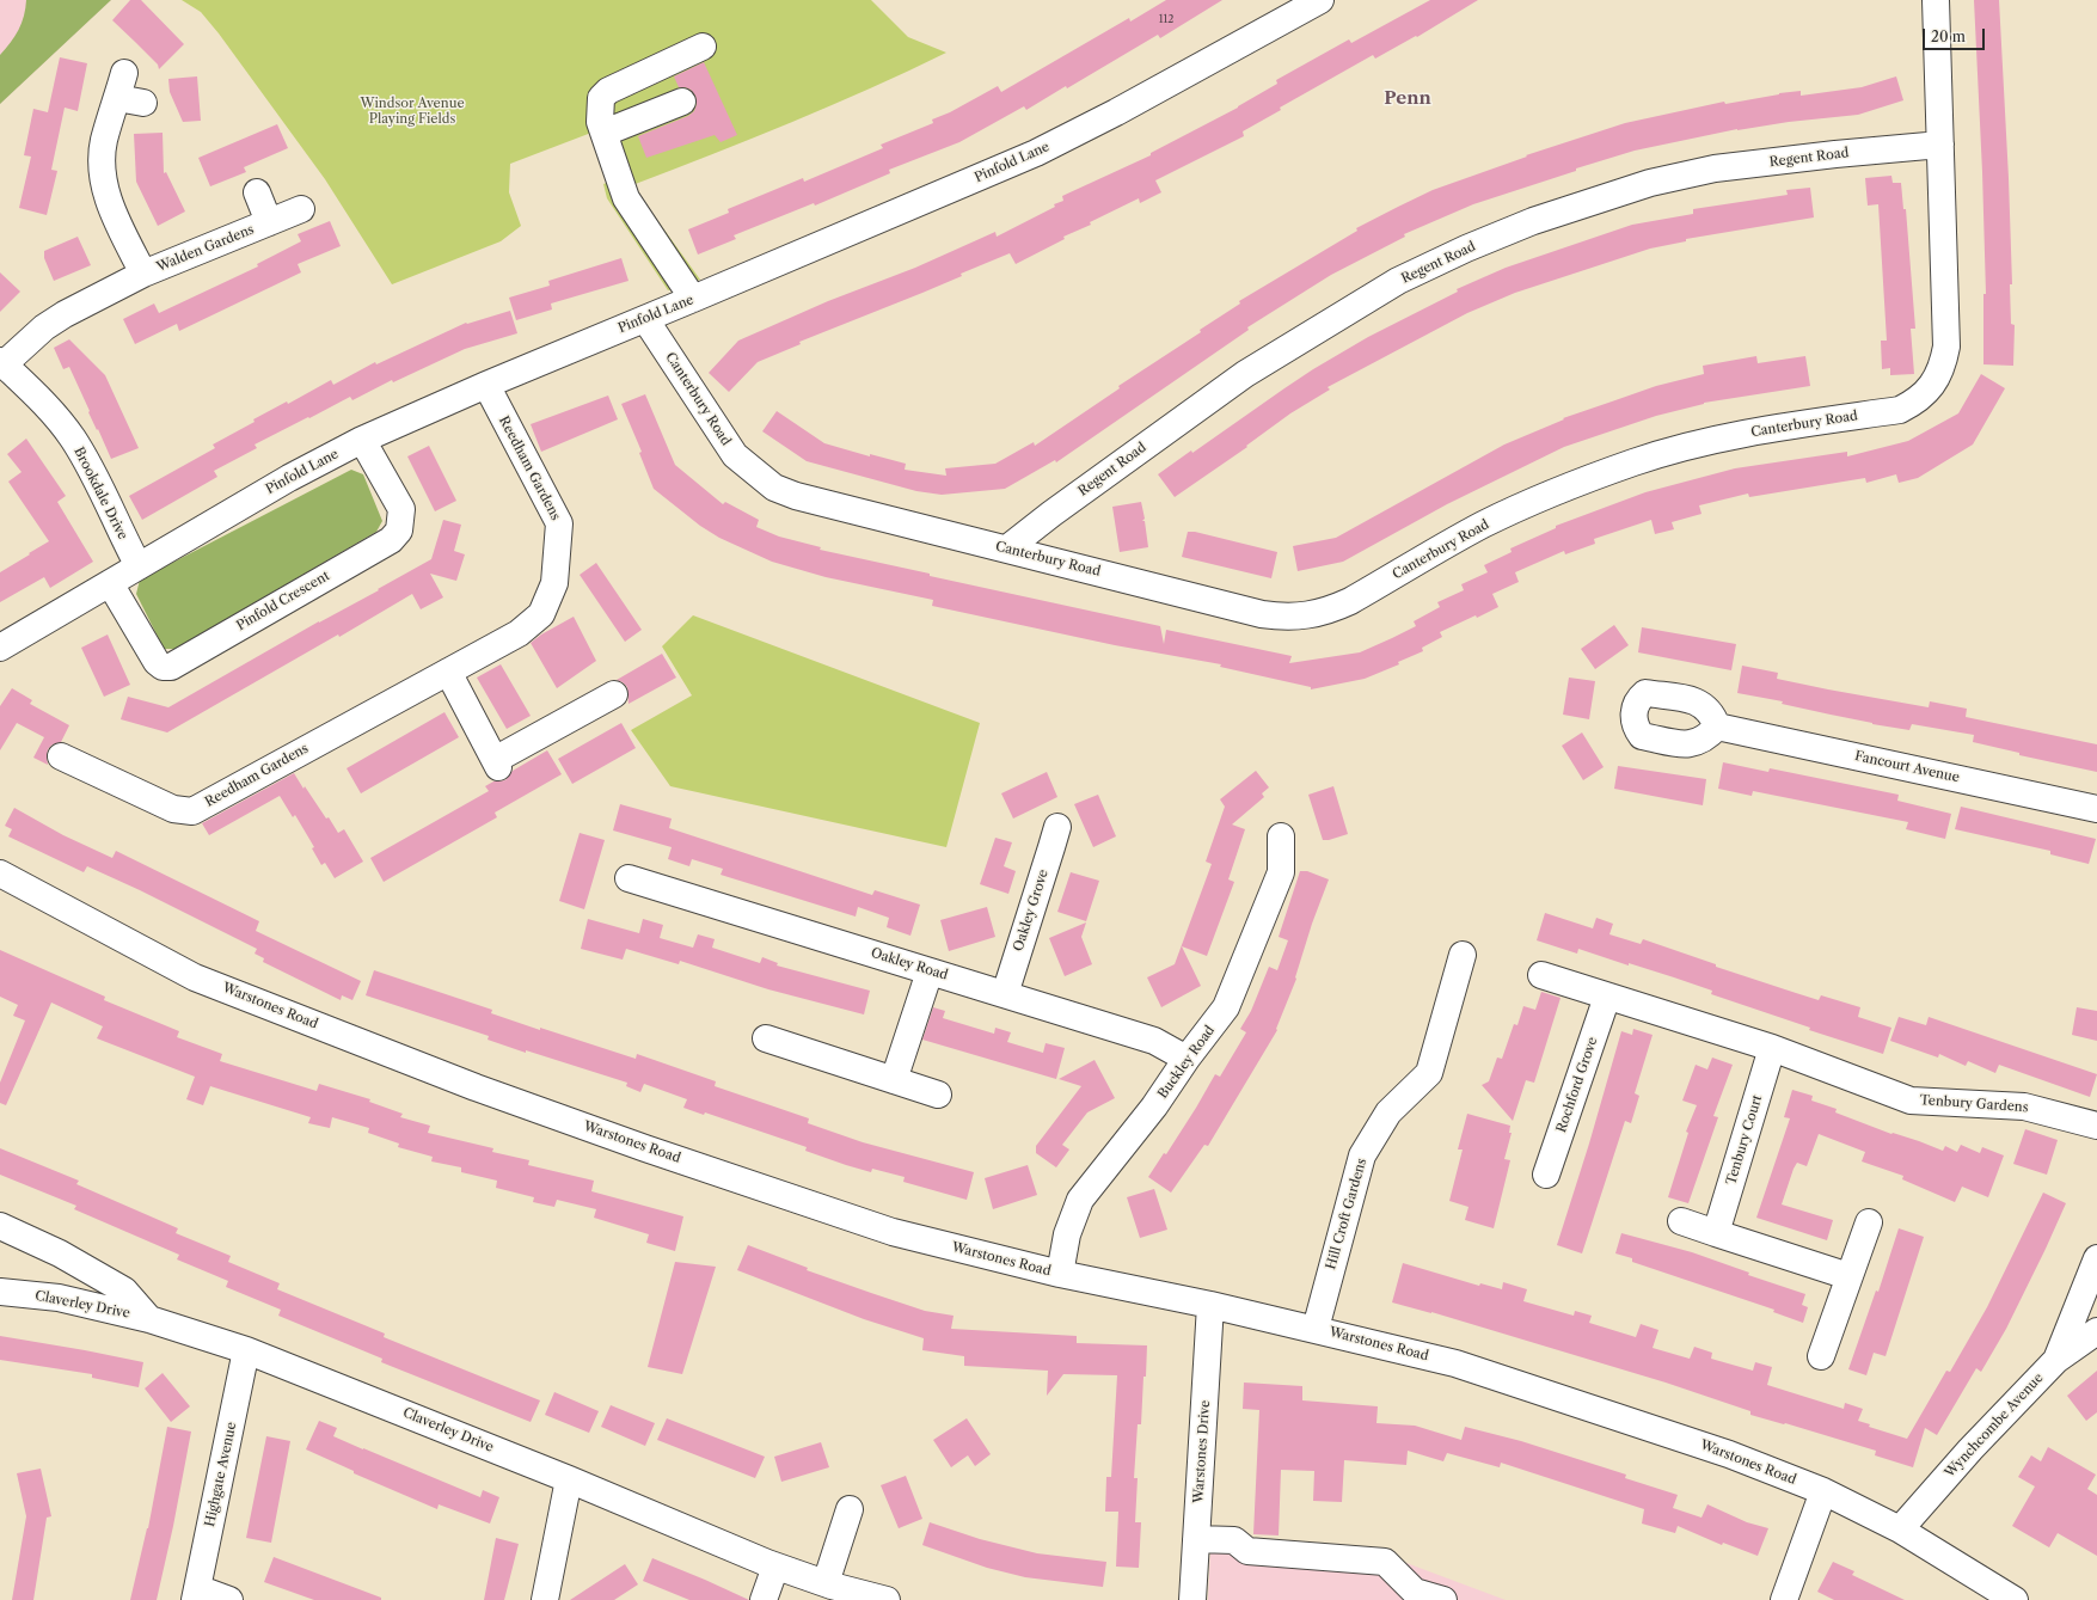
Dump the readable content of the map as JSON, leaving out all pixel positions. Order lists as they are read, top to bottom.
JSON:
{
  "streets": {
    "street": [
      "Regent Road",
      "Pinfold Lane",
      "Walden Gardens",
      "Canterbury Road",
      "Reedham Gardens",
      "Brookdale Drive",
      "Pinfold Crescent",
      "Fancourt Avenue",
      "Oakley Grove",
      "Oakley Road",
      "Warstones Road",
      "Buckley Road",
      "Rochford Grove",
      "Tenbury Gardens",
      "Tenbury Court",
      "Hill Croft Gardens",
      "Claverley Drive",
      "Wynchcombe Avenue",
      "Warstones Drive",
      "Highgate Avenue"
    ]
  },
  "crossings": [
    ["Regent Road", "Canterbury Road"],
    ["Pinfold Lane", "Canterbury Road"],
    ["Pinfold Lane", "Reedham Gardens"],
    ["Pinfold Lane", "Brookdale Drive"],
    ["Pinfold Lane", "Pinfold Crescent"],
    ["Walden Gardens", "Brookdale Drive"],
    ["Oakley Grove", "Oakley Road"],
    ["Oakley Road", "Buckley Road"],
    ["Warstones Road", "Buckley Road"],
    ["Warstones Road", "Hill Croft Gardens"],
    ["Warstones Road", "Wynchcombe Avenue"],
    ["Warstones Road", "Warstones Drive"],
    ["Tenbury Gardens", "Tenbury Court"],
    ["Claverley Drive", "Highgate Avenue"]
  ],
  "districts": ["Penn"],
  "parks": ["Windsor Avenue Playing Fields"],
  "house_numbers": ["112"],
  "scale_bar": "20 m"
}
